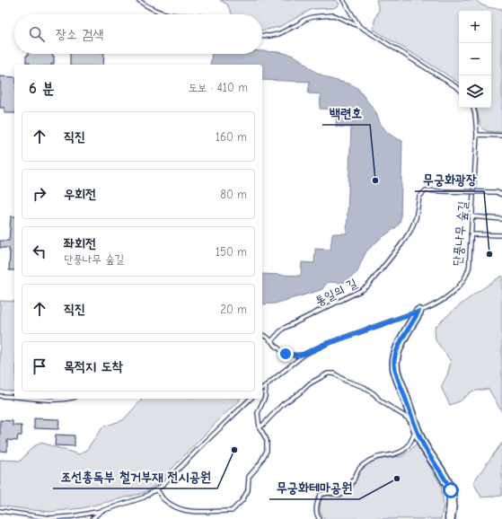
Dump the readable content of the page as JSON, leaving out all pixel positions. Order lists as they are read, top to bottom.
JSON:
{
  "streets": {
    "lane": ["단풍나무 숲길", "통일의 길"]
  },
  "places": [
    "백련호",
    "무궁화광장",
    "조선총독부 철거부재 전시공원",
    "무궁화테마공원"
  ],
  "page": {
    "map_buttons": ["+", "−"],
    "search": "장소 검색",
    "heading": ["6 분", "도보 · 410 m"],
    "list": [
      ["직진", "160 m"],
      ["우회전", "80 m"],
      ["좌회전", "단풍나무 숲길", "150 m"],
      ["직진", "20 m"],
      "목적지 도착"
    ]
  }
}
